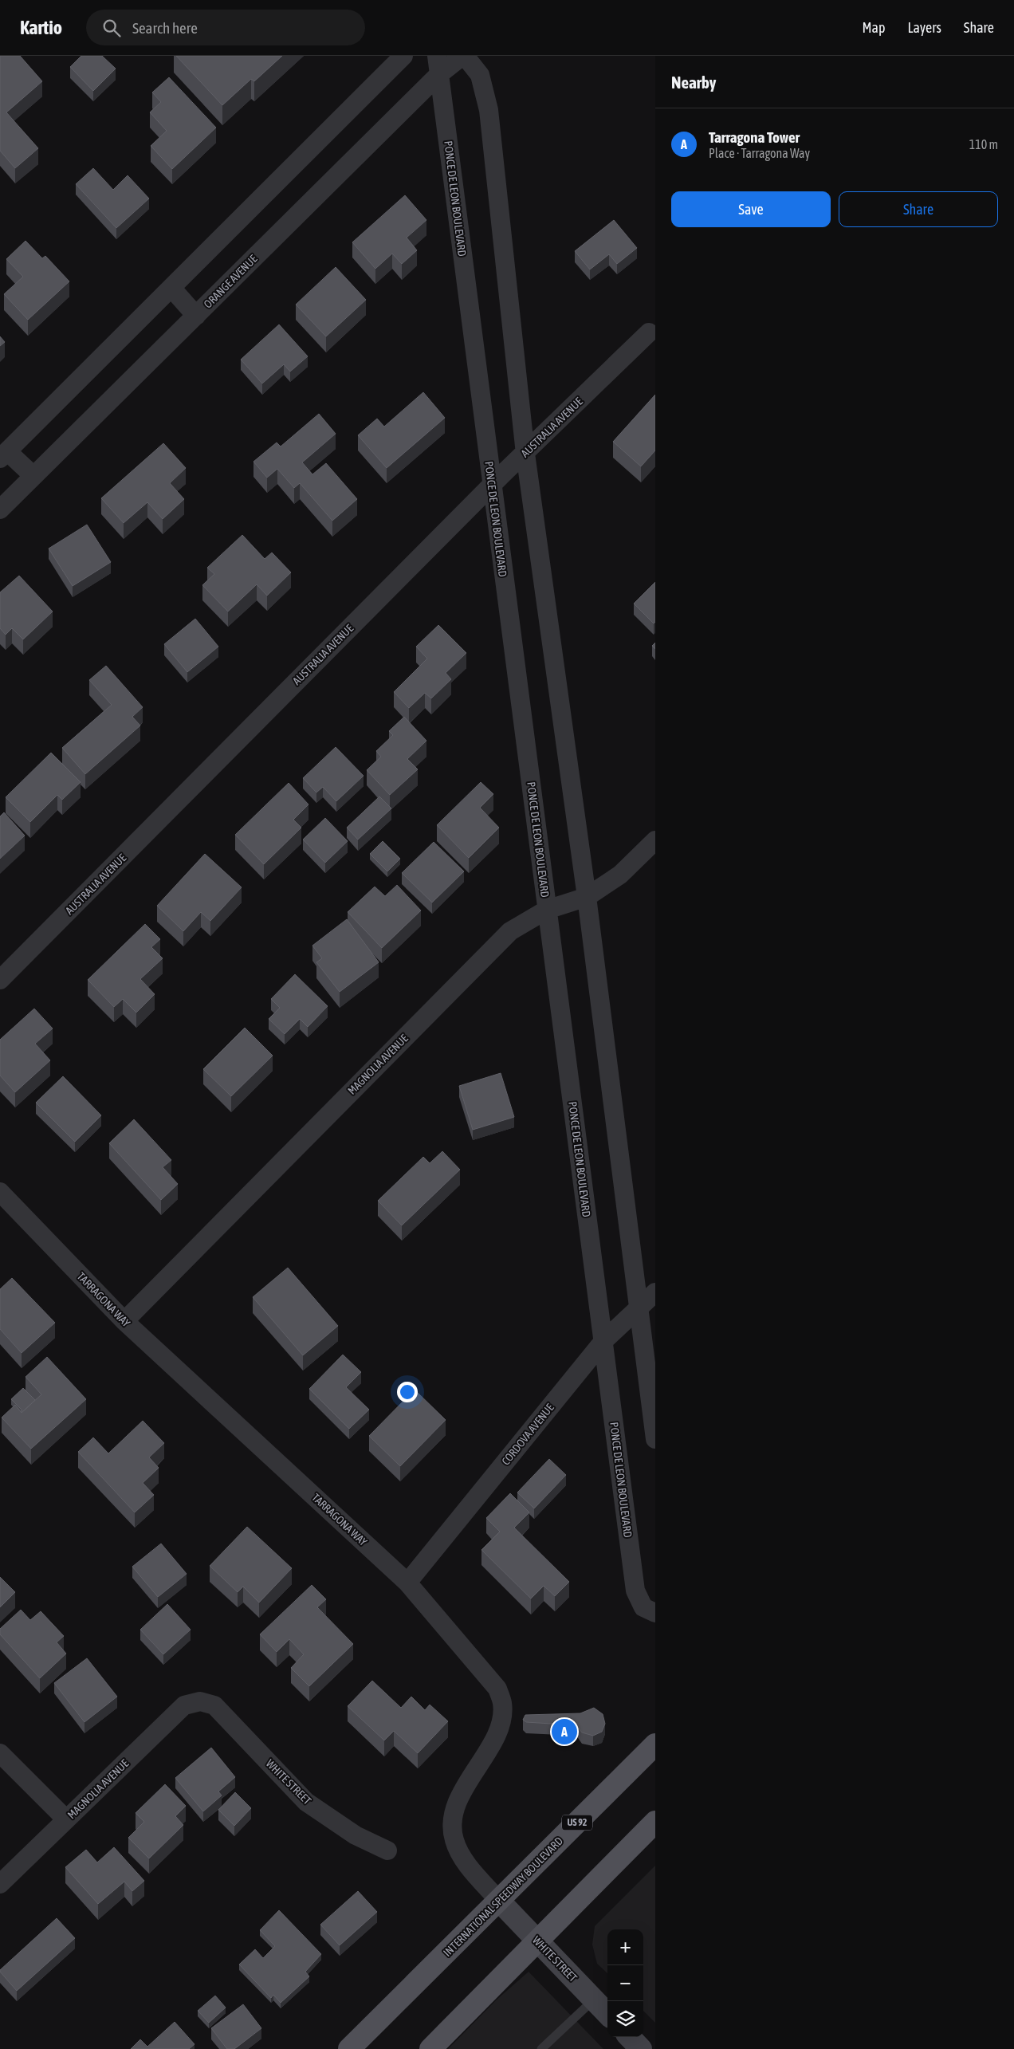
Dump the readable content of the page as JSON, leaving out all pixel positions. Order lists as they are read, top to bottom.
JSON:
{
  "streets": {
    "main road": ["US 92", "INTERNATIONAL SPEEDWAY BOULEVARD"],
    "street": [
      "PONCE DE LEON BOULEVARD",
      "ORANGE AVENUE",
      "AUSTRALIA AVENUE",
      "MAGNOLIA AVENUE",
      "TARRAGONA WAY",
      "CORDOVA AVENUE",
      "WHITE STREET"
    ]
  },
  "crossings": [
    ["PONCE DE LEON BOULEVARD", "ORANGE AVENUE"],
    ["PONCE DE LEON BOULEVARD", "AUSTRALIA AVENUE"],
    ["PONCE DE LEON BOULEVARD", "MAGNOLIA AVENUE"],
    ["PONCE DE LEON BOULEVARD", "CORDOVA AVENUE"],
    ["MAGNOLIA AVENUE", "TARRAGONA WAY"],
    ["MAGNOLIA AVENUE", "WHITE STREET"],
    ["TARRAGONA WAY", "CORDOVA AVENUE"],
    ["TARRAGONA WAY", "WHITE STREET"],
    ["TARRAGONA WAY", "INTERNATIONAL SPEEDWAY BOULEVARD"],
    ["WHITE STREET", "INTERNATIONAL SPEEDWAY BOULEVARD"]
  ],
  "page": {
    "header": "Kartio",
    "search": "Search here",
    "nav": ["Map", "Layers", "Share"],
    "heading": "Nearby",
    "list": [
      {
        "mark": "A",
        "name": "Tarragona Tower",
        "note": "Place · Tarragona Way",
        "value": "110 m"
      }
    ],
    "buttons": ["Save", "Share"],
    "pins": "A",
    "map_buttons": ["+", "−"]
  }
}
